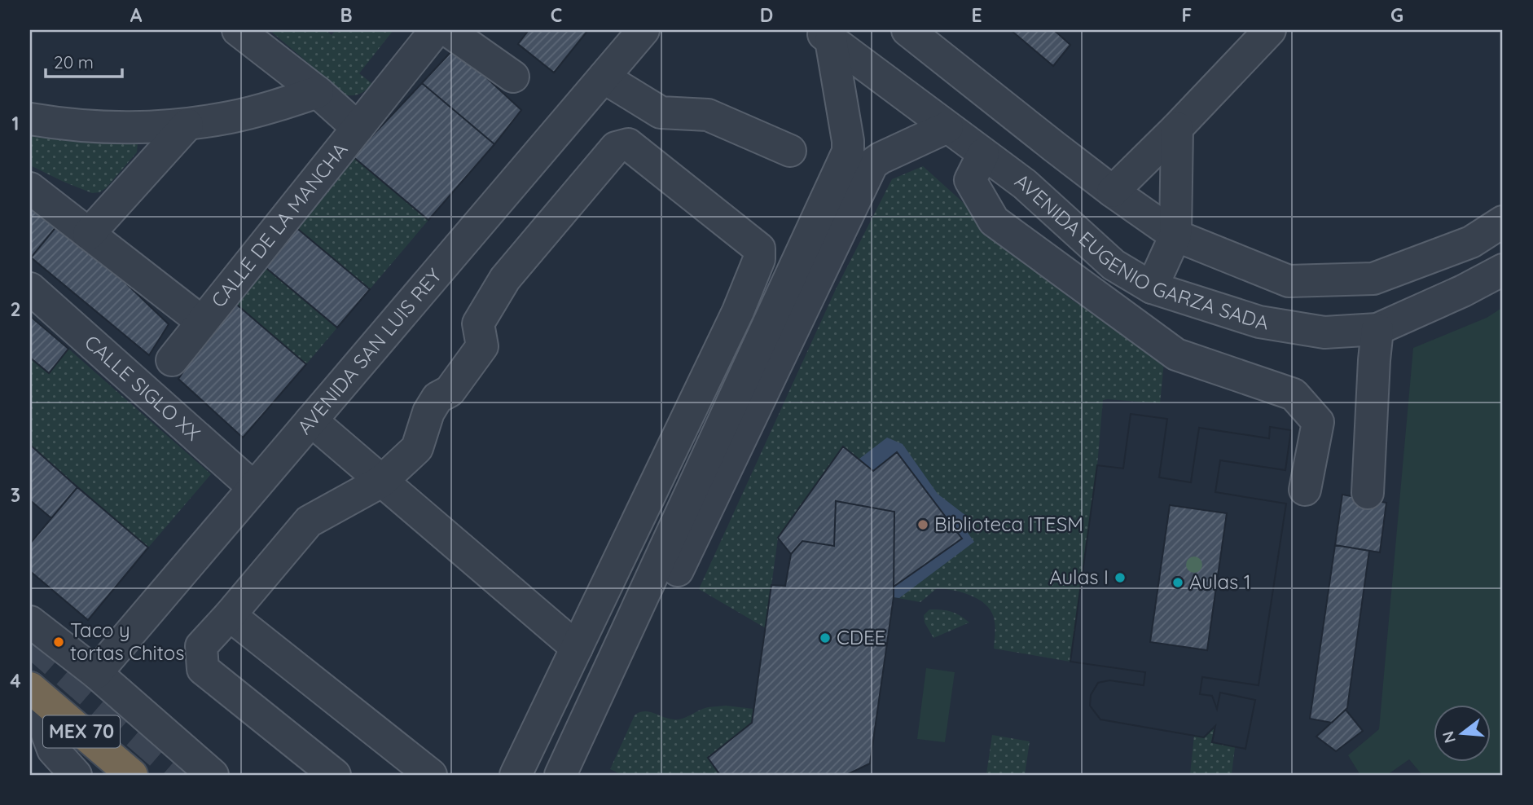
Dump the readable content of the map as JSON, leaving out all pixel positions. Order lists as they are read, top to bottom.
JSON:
{
  "streets": {
    "highway": ["MEX 70"],
    "street": [
      "CALLE DE LA MANCHA",
      "AVENIDA EUGENIO GARZA SADA",
      "AVENIDA SAN LUIS REY",
      "CALLE SIGLO XX"
    ]
  },
  "crossings": [
    ["AVENIDA SAN LUIS REY", "CALLE SIGLO XX"]
  ],
  "places": [
    "Biblioteca ITESM",
    "Aulas I",
    "Aulas 1",
    "CDEE",
    "Taco y tortas Chitos"
  ],
  "scale_bar": "20 m",
  "north": "left",
  "grid": {
    "columns": [
      "A",
      "B",
      "C",
      "D",
      "E",
      "F",
      "G"
    ],
    "rows": [
      "1",
      "2",
      "3",
      "4"
    ]
  }
}
